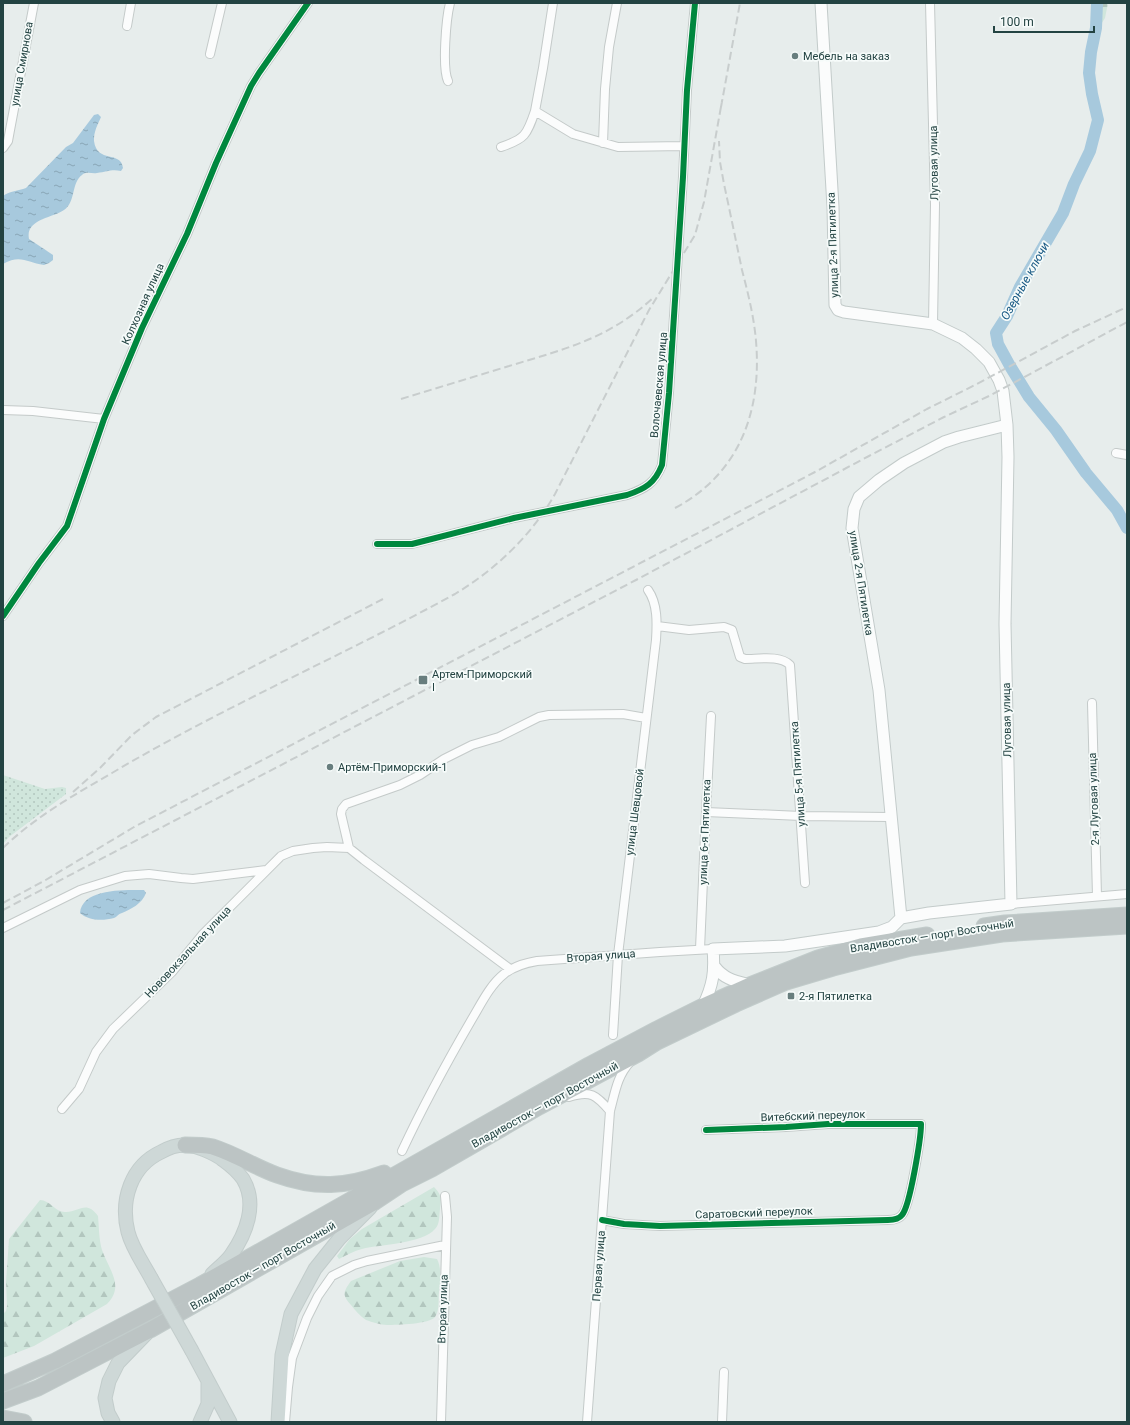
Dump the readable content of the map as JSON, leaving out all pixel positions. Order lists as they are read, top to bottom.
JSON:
{
  "streets": {
    "highway": ["Владивосток — порт Восточный"],
    "main road": ["Луговая улица", "улица 2-я Пятилетка", "Вторая улица"],
    "street": [
      "улица Смирнова",
      "Колхозная улица",
      "Волочаевская улица",
      "улица 5-я Пятилетка",
      "2-я Луговая улица",
      "улица Шевцовой",
      "улица 6-я Пятилетка",
      "Нововокзальная улица",
      "Витебский переулок",
      "Саратовский переулок",
      "Первая улица"
    ]
  },
  "crossings": [
    ["Луговая улица", "улица 2-я Пятилетка"],
    ["улица 2-я Пятилетка", "Вторая улица"],
    ["улица 5-я Пятилетка", "улица Шевцовой"],
    ["улица Шевцовой", "Вторая улица"],
    ["улица 6-я Пятилетка", "Вторая улица"],
    ["Владивосток — порт Восточный", "Первая улица"],
    ["Витебский переулок", "Саратовский переулок"],
    ["Саратовский переулок", "Первая улица"]
  ],
  "water": ["Озерные ключи"],
  "places": {
    "other": ["Мебель на заказ", "Артём-Приморский-1"],
    "transit": ["Артем-Приморский I", "2-я Пятилетка"]
  },
  "scale_bar": "100 m"
}
